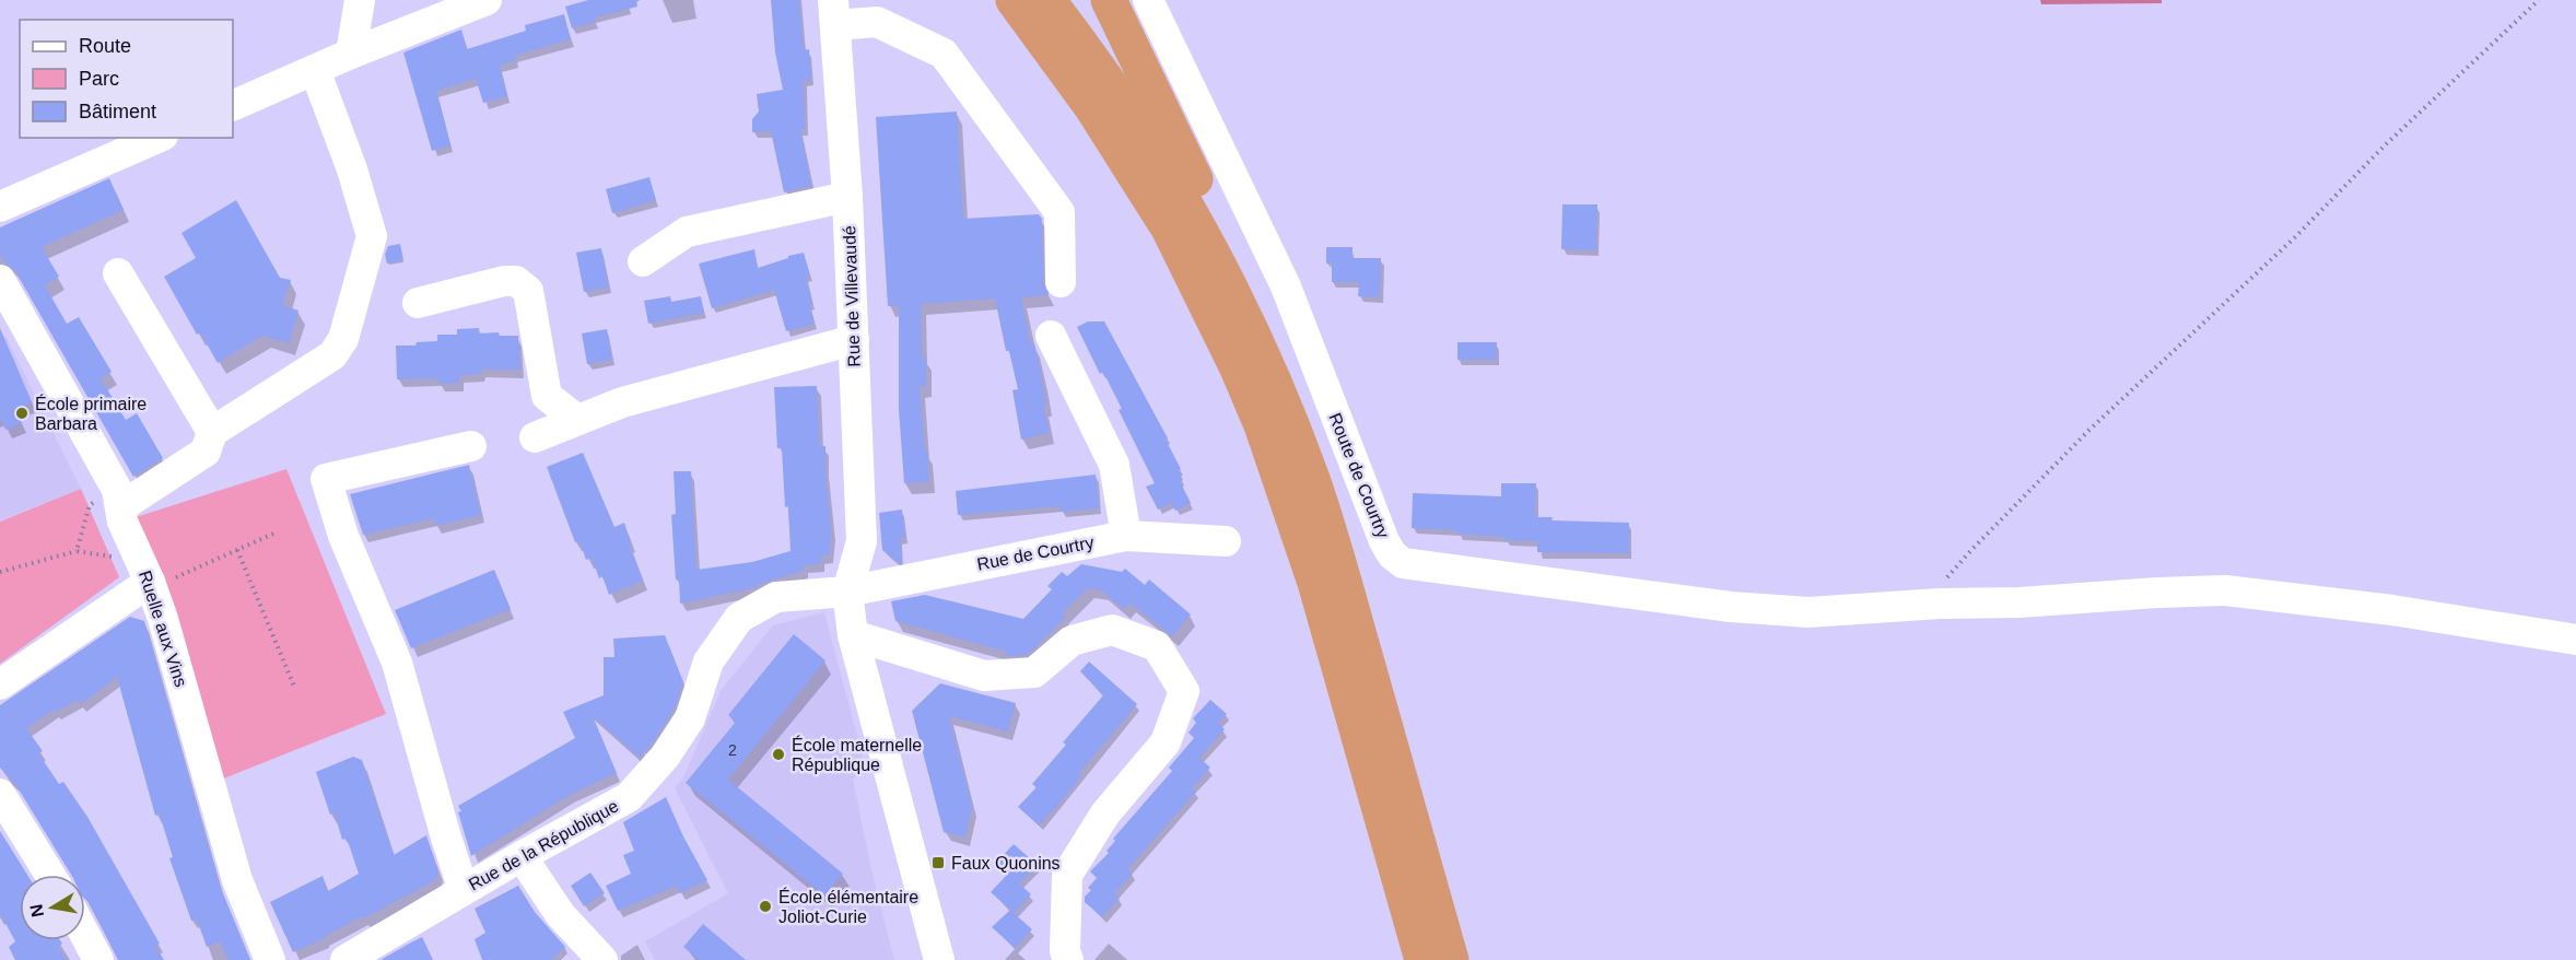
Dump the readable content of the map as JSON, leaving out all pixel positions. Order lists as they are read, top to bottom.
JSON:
{
  "streets": {
    "street": [
      "Rue de Villevaudé",
      "Route de Courtry",
      "Rue de Courtry",
      "Ruelle aux Vins",
      "Rue de la République"
    ]
  },
  "crossings": [
    ["Rue de Villevaudé", "Rue de Courtry"],
    ["Rue de Villevaudé", "Rue de la République"],
    ["Rue de Courtry", "Rue de la République"]
  ],
  "places": {
    "other": ["École primaire Barbara", "École maternelle République", "École élémentaire Joliot-Curie"],
    "transit": ["Faux Quonins"]
  },
  "house_numbers": ["2"],
  "legend": ["Route", "Parc", "Bâtiment"],
  "north": "left"
}
